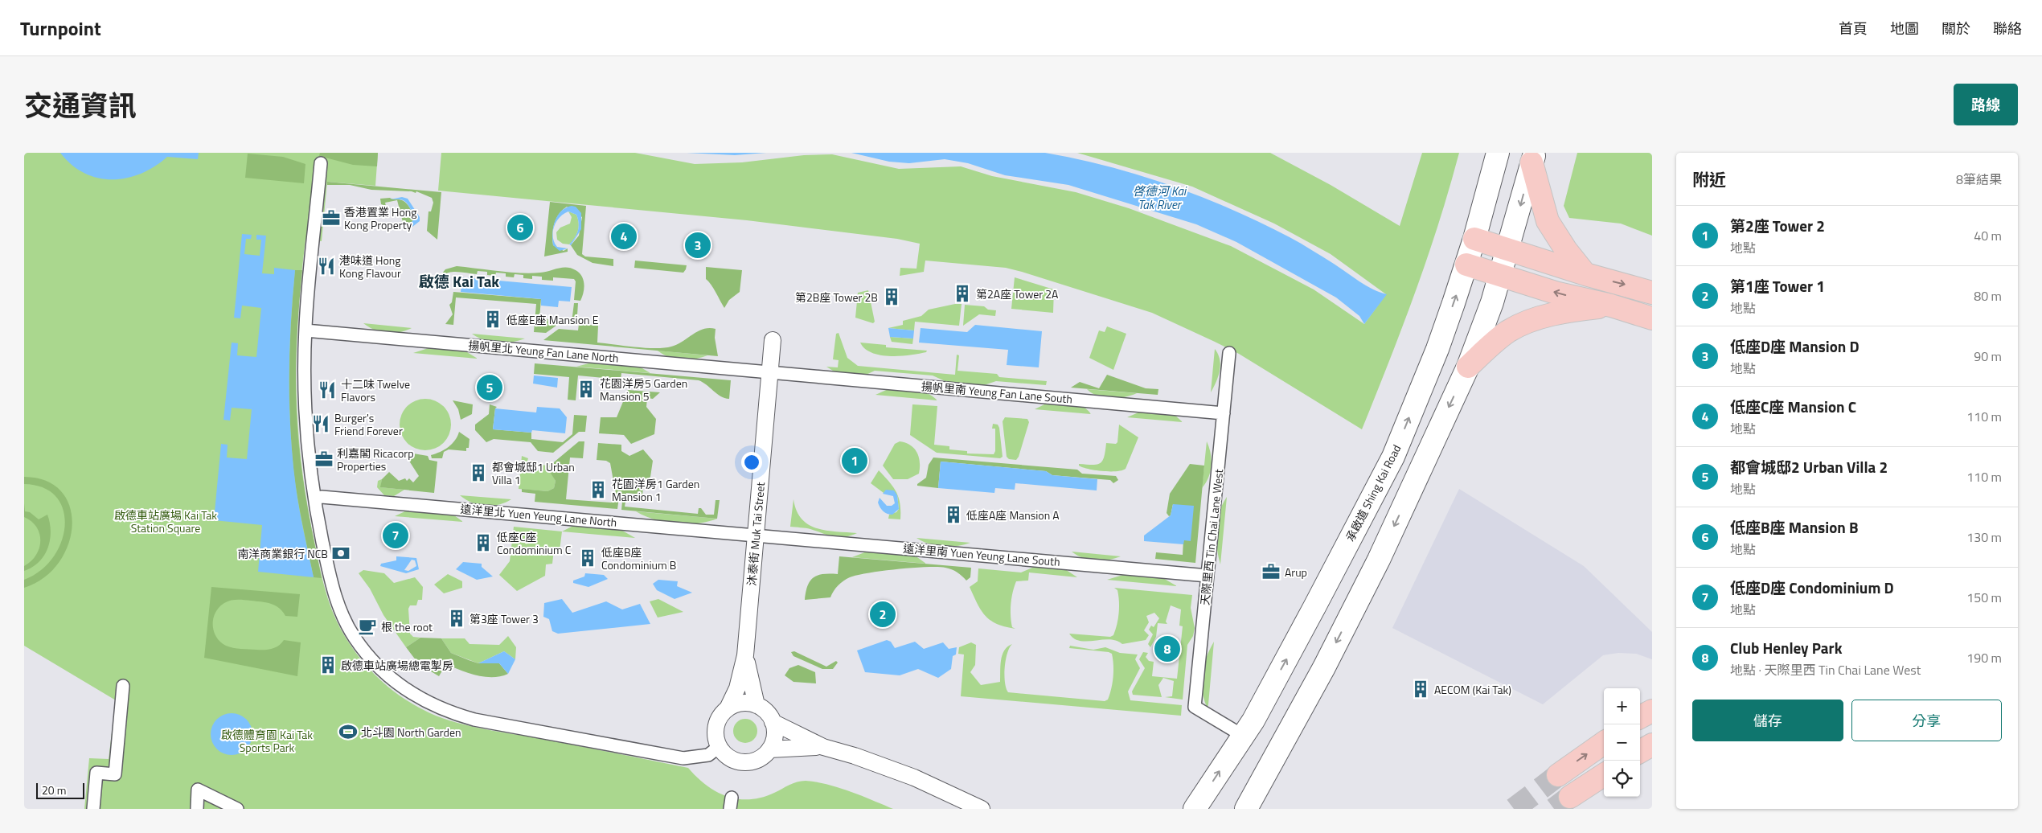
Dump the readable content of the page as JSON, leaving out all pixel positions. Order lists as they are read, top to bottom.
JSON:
{
  "streets": {
    "main road": ["承啟道 Shing Kai Road"],
    "street": [
      "揚帆里北 Yeung Fan Lane North",
      "揚帆里南 Yeung Fan Lane South",
      "遠洋里北 Yuen Yeung Lane North",
      "沐泰街 Muk Tai Street",
      "天際里西 Tin Chai Lane West",
      "遠洋里南 Yuen Yeung Lane South"
    ]
  },
  "crossings": [
    ["揚帆里北 Yeung Fan Lane North", "揚帆里南 Yeung Fan Lane South"],
    ["揚帆里北 Yeung Fan Lane North", "沐泰街 Muk Tai Street"],
    ["揚帆里南 Yeung Fan Lane South", "沐泰街 Muk Tai Street"],
    ["揚帆里南 Yeung Fan Lane South", "天際里西 Tin Chai Lane West"],
    ["承啟道 Shing Kai Road", "天際里西 Tin Chai Lane West"],
    ["遠洋里北 Yuen Yeung Lane North", "沐泰街 Muk Tai Street"],
    ["遠洋里北 Yuen Yeung Lane North", "遠洋里南 Yuen Yeung Lane South"],
    ["沐泰街 Muk Tai Street", "遠洋里南 Yuen Yeung Lane South"],
    ["天際里西 Tin Chai Lane West", "遠洋里南 Yuen Yeung Lane South"]
  ],
  "districts": ["啟德 Kai Tak"],
  "water": ["啓德河 Kai Tak River"],
  "parks": ["啟德車站廣場 Kai Tak Station Square", "啟德體育園 Kai Tak Sports Park"],
  "places": {
    "office": ["香港置業 Hong Kong Property", "利嘉閣 Ricacorp Properties", "Arup"],
    "restaurant": ["港味道 Hong Kong Flavour", "十二味 Twelve Flavors", "Burger's Friend Forever"],
    "building": [
      "第2A座 Tower 2A",
      "第2B座 Tower 2B",
      "低座E座 Mansion E",
      "花園洋房5 Garden Mansion 5",
      "都會城邸1 Urban Villa 1",
      "花園洋房1 Garden Mansion 1",
      "低座A座 Mansion A",
      "低座C座 Condominium C",
      "低座B座 Condominium B",
      "第3座 Tower 3",
      "啟德車站廣場總電掣房",
      "AECOM (Kai Tak)"
    ],
    "bank": ["南洋商業銀行 NCB"],
    "cafe": ["根 the root"],
    "sports": ["北斗園 North Garden"]
  },
  "scale_bar": "20 m",
  "page": {
    "header": "Turnpoint",
    "nav": [
      "首頁",
      "地圖",
      "關於",
      "聯絡"
    ],
    "title": "交通資訊",
    "buttons": [
      "路線",
      ["儲存", "分享"]
    ],
    "heading": ["附近", "8筆結果"],
    "list": [
      {
        "mark": "1",
        "name": "第2座 Tower 2",
        "note": "地點",
        "value": "40 m"
      },
      {
        "mark": "2",
        "name": "第1座 Tower 1",
        "note": "地點",
        "value": "80 m"
      },
      {
        "mark": "3",
        "name": "低座D座 Mansion D",
        "note": "地點",
        "value": "90 m"
      },
      {
        "mark": "4",
        "name": "低座C座 Mansion C",
        "note": "地點",
        "value": "110 m"
      },
      {
        "mark": "5",
        "name": "都會城邸2 Urban Villa 2",
        "note": "地點",
        "value": "110 m"
      },
      {
        "mark": "6",
        "name": "低座B座 Mansion B",
        "note": "地點",
        "value": "130 m"
      },
      {
        "mark": "7",
        "name": "低座D座 Condominium D",
        "note": "地點",
        "value": "150 m"
      },
      {
        "mark": "8",
        "name": "Club Henley Park",
        "note": "地點 · 天際里西 Tin Chai Lane West",
        "value": "190 m"
      }
    ],
    "pins": [
      "6",
      "4",
      "3",
      "5",
      "1",
      "7",
      "2",
      "8"
    ],
    "map_buttons": ["+", "−"],
    "scale": "20 m"
  }
}
